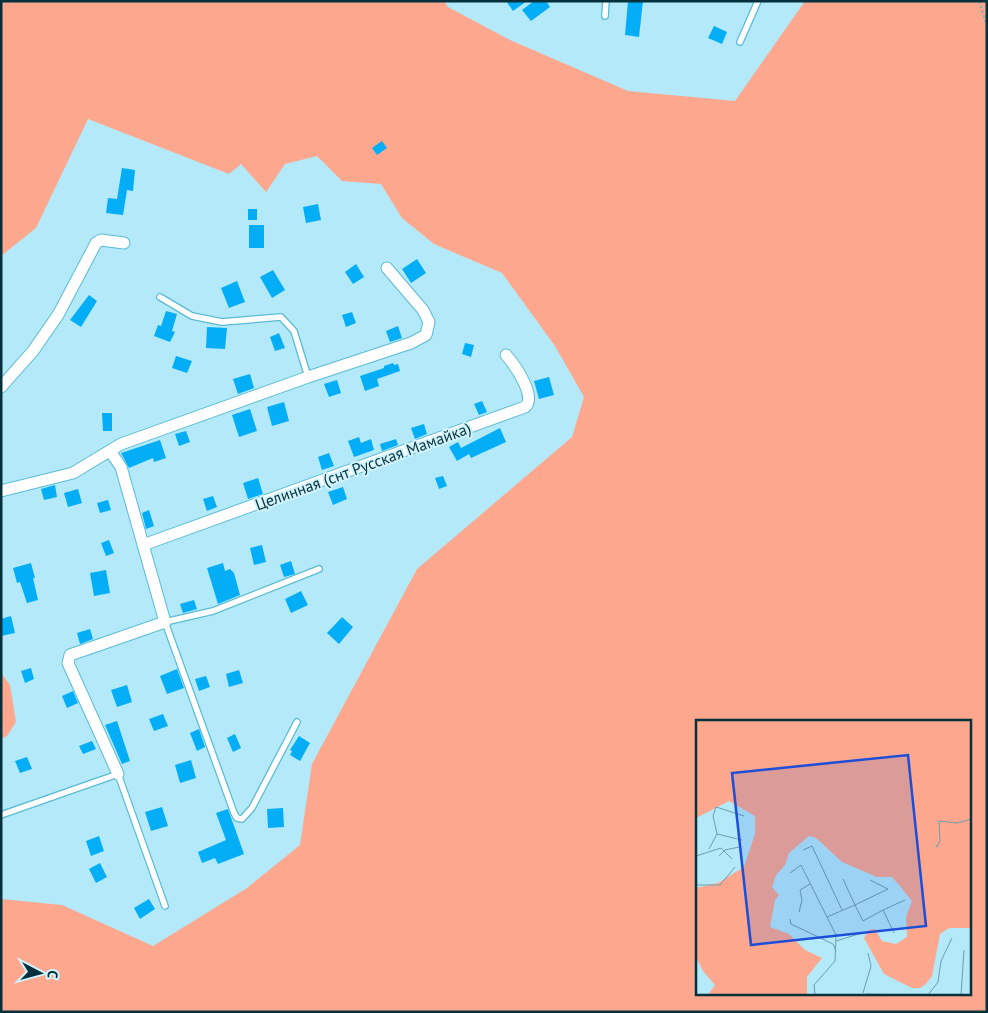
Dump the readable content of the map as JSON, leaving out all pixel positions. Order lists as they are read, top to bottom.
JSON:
{
  "streets": {
    "street": ["Целинная (снт Русская Мамайка)"]
  },
  "north": "right"
}
